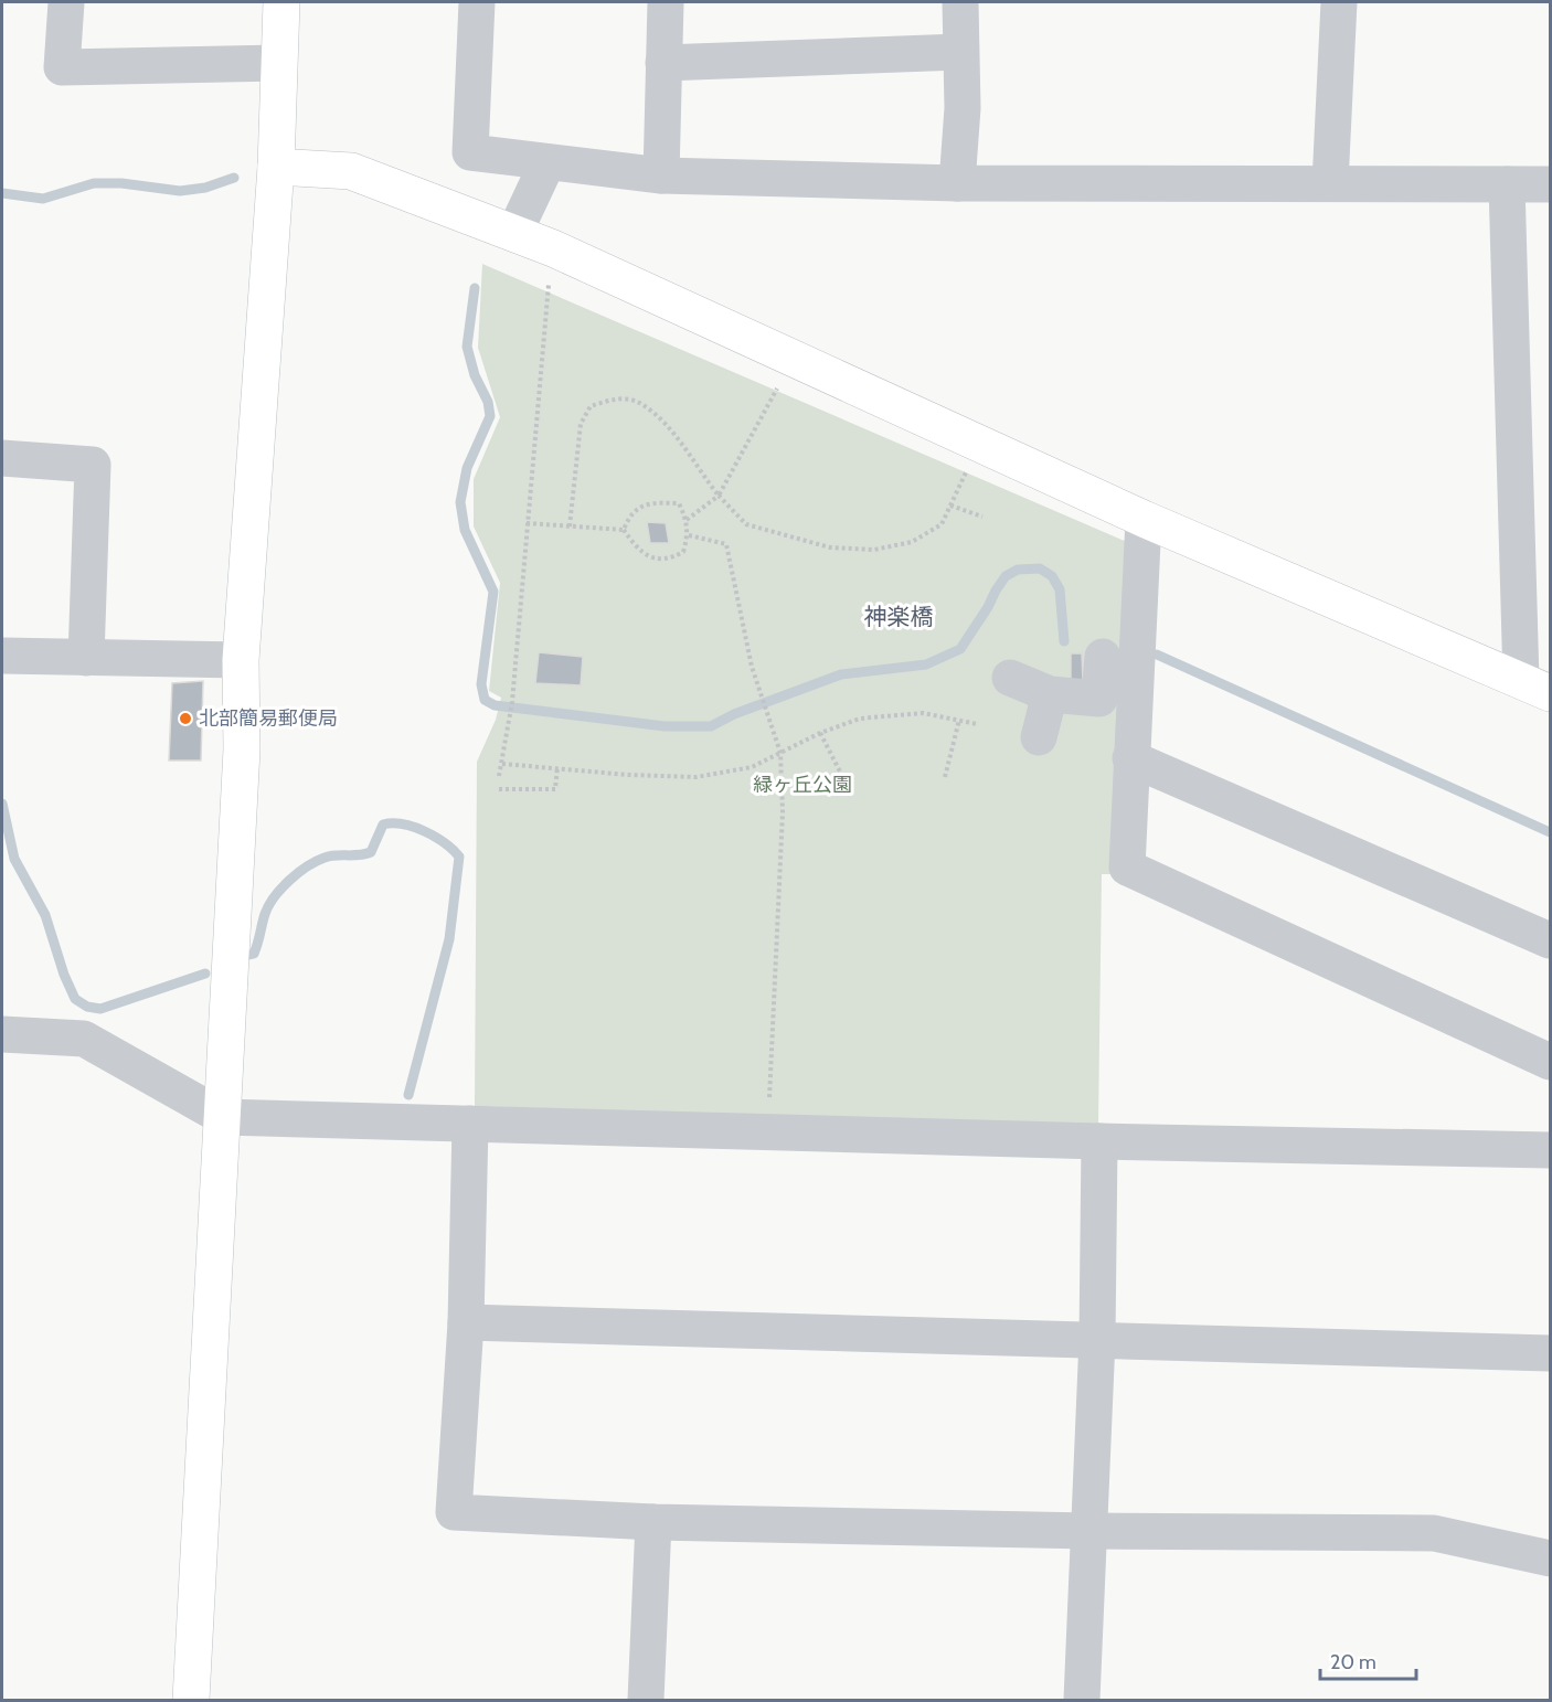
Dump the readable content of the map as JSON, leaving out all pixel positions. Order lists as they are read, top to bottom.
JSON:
{
  "districts": ["神楽橋"],
  "parks": ["緑ヶ丘公園"],
  "places": ["北部簡易郵便局"],
  "scale_bar": "20 m"
}
